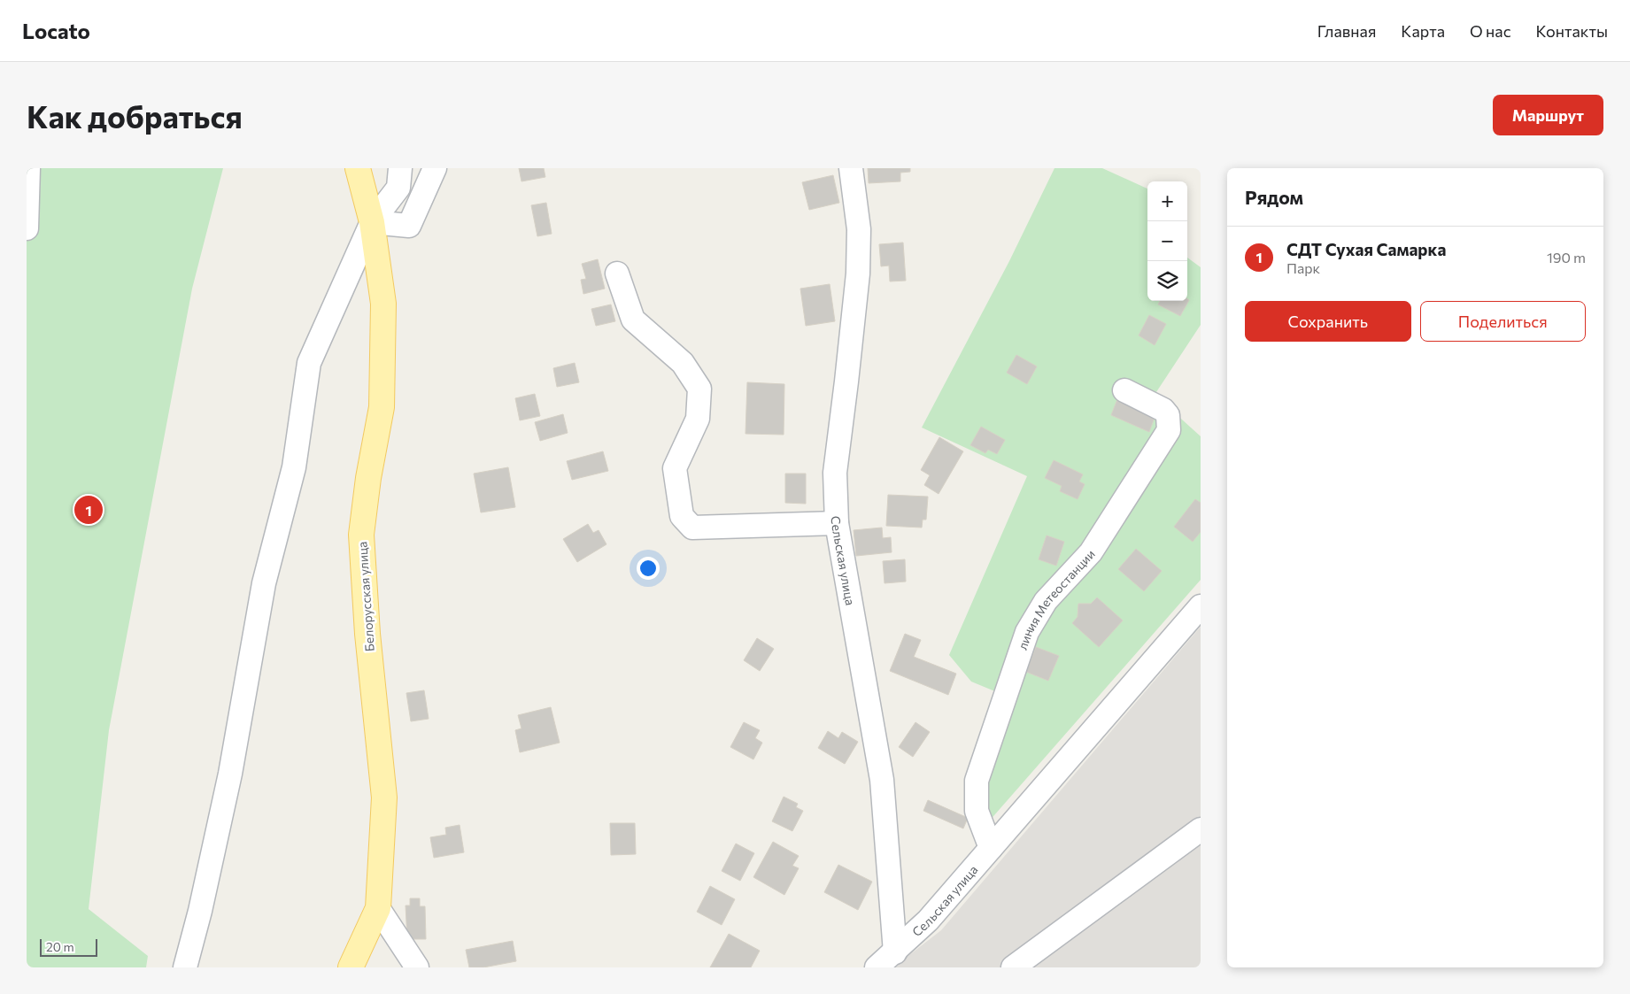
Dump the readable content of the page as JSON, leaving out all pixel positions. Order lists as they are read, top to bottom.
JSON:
{
  "streets": {
    "main road": ["Белорусская улица"],
    "street": ["Сельская улица", "линия Метеостанции"]
  },
  "crossings": [
    ["Сельская улица", "линия Метеостанции"]
  ],
  "scale_bar": "20 m",
  "page": {
    "header": "Locato",
    "nav": [
      "Главная",
      "Карта",
      "О нас",
      "Контакты"
    ],
    "buttons": [
      "Маршрут",
      ["Сохранить", "Поделиться"]
    ],
    "title": "Как добраться",
    "heading": "Рядом",
    "map_buttons": ["+", "−"],
    "list": [
      {
        "mark": "1",
        "name": "СДТ Сухая Самарка",
        "note": "Парк",
        "value": "190 m"
      }
    ],
    "pins": "1",
    "scale": "20 m"
  }
}
